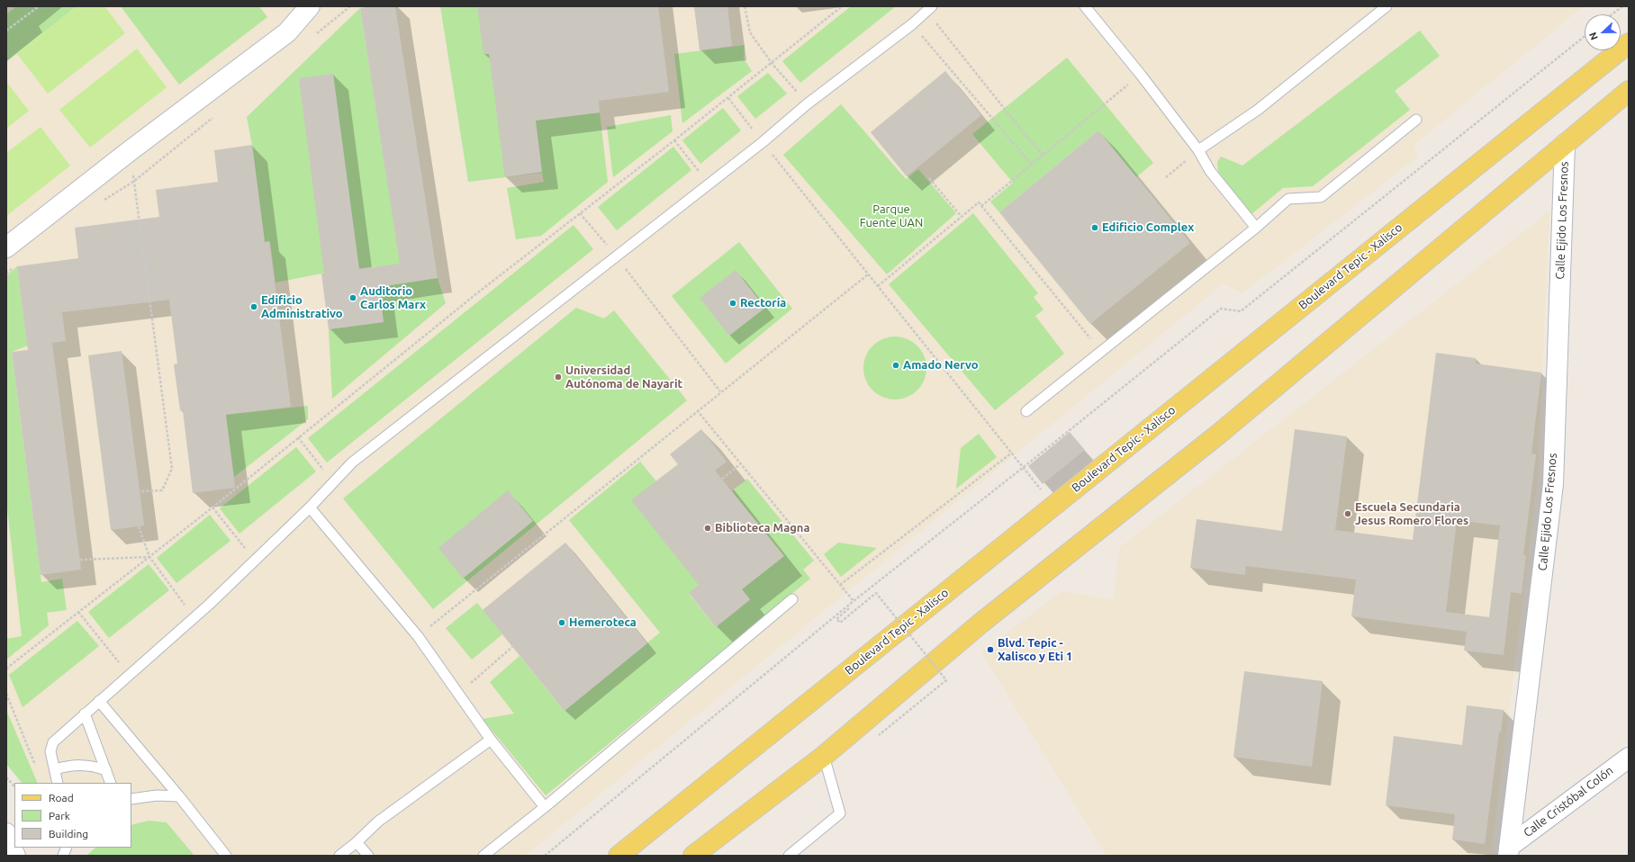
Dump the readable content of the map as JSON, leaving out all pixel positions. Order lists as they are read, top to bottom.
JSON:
{
  "streets": {
    "main road": ["Boulevard Tepic - Xalisco"],
    "street": ["Calle Ejido Los Fresnos", "Calle Cristóbal Colón"]
  },
  "crossings": [
    ["Calle Ejido Los Fresnos", "Calle Cristóbal Colón"]
  ],
  "parks": ["Parque Fuente UAN"],
  "places": [
    "Edificio Complex",
    "Auditorio Carlos Marx",
    "Rectoría",
    "Edificio Administrativo",
    "Amado Nervo",
    "Universidad Autónoma de Nayarit",
    "Escuela Secundaria Jesus Romero Flores",
    "Biblioteca Magna",
    "Hemeroteca",
    "Blvd. Tepic - Xalisco y Eti 1"
  ],
  "legend": ["Road", "Park", "Building"],
  "north": "left"
}
